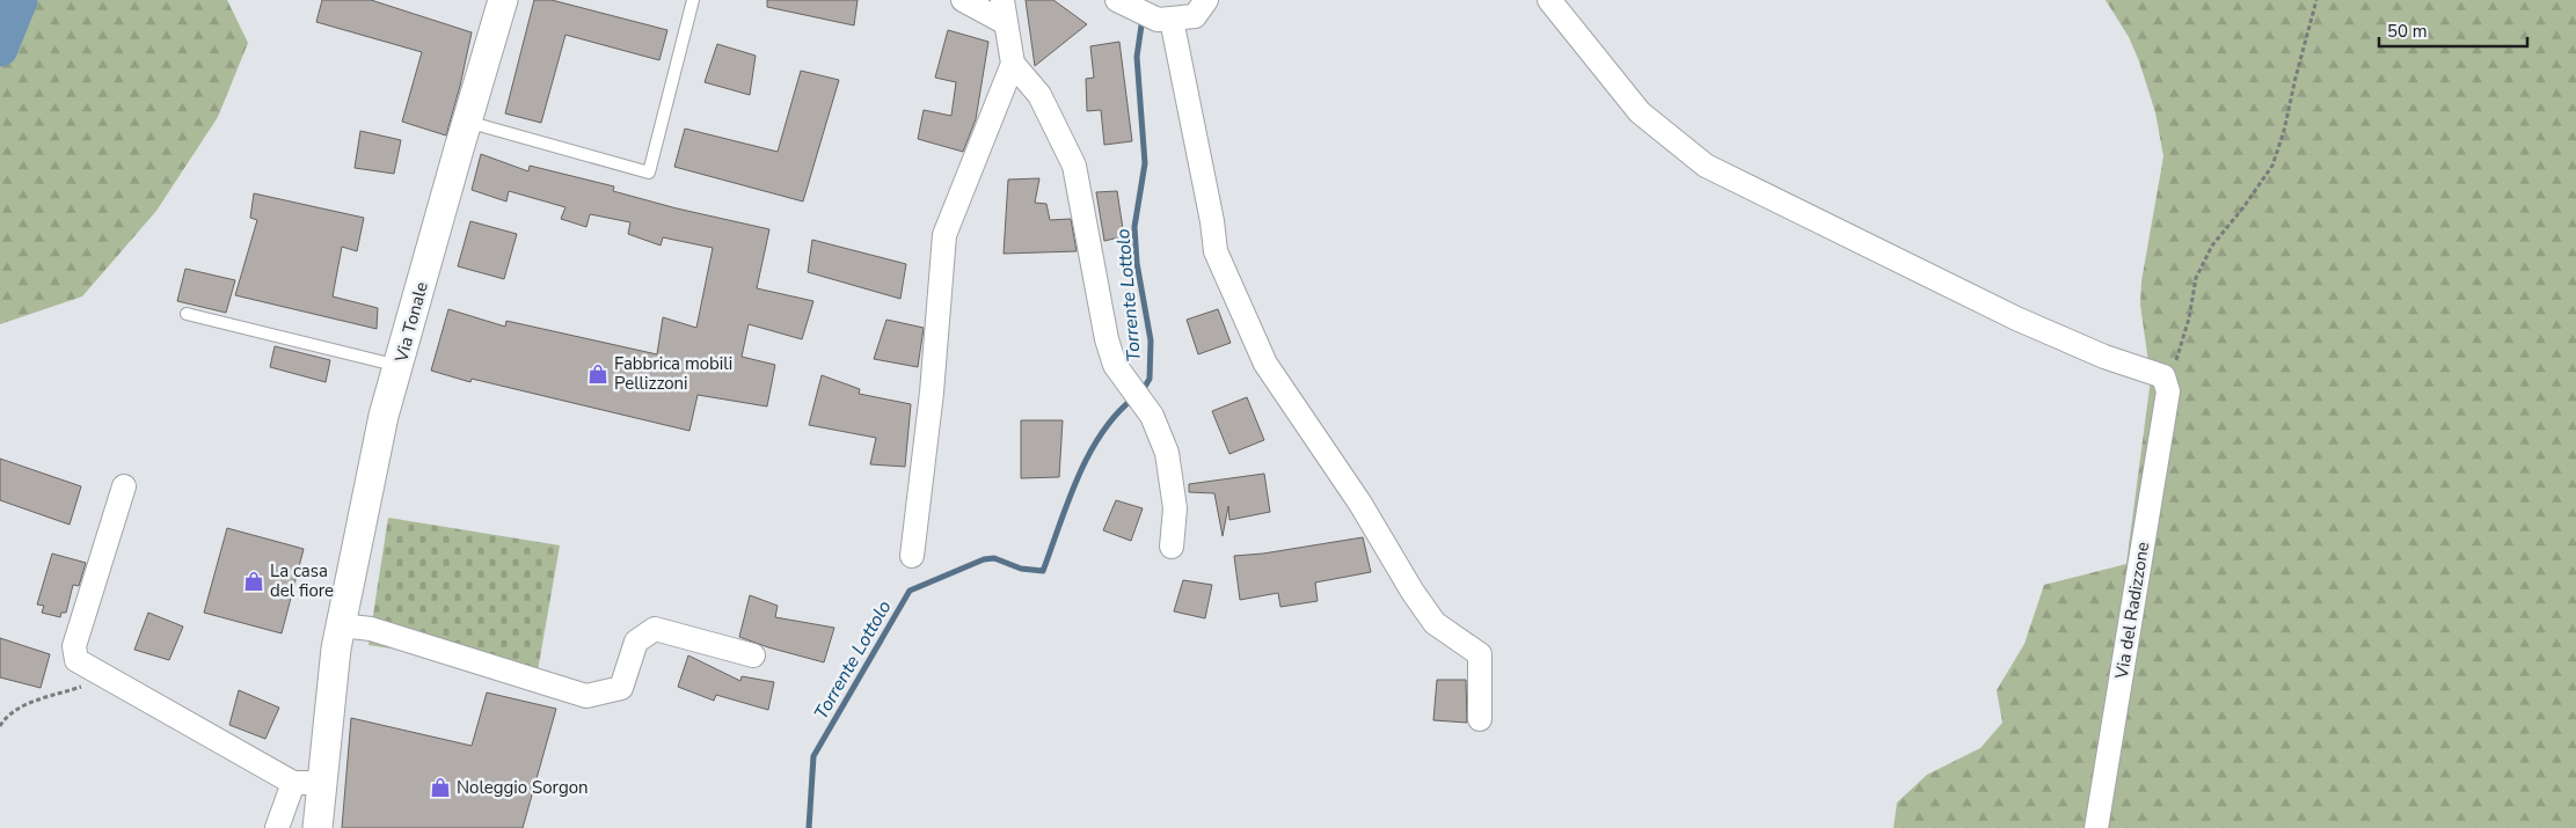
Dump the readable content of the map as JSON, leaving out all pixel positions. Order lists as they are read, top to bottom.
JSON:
{
  "streets": {
    "street": ["Via Tonale", "Via del Radizzone"]
  },
  "water": ["Torrente Lottolo"],
  "places": {
    "shop": ["Fabbrica mobili Pellizzoni", "La casa del fiore", "Noleggio Sorgon"]
  },
  "scale_bar": "50 m"
}
